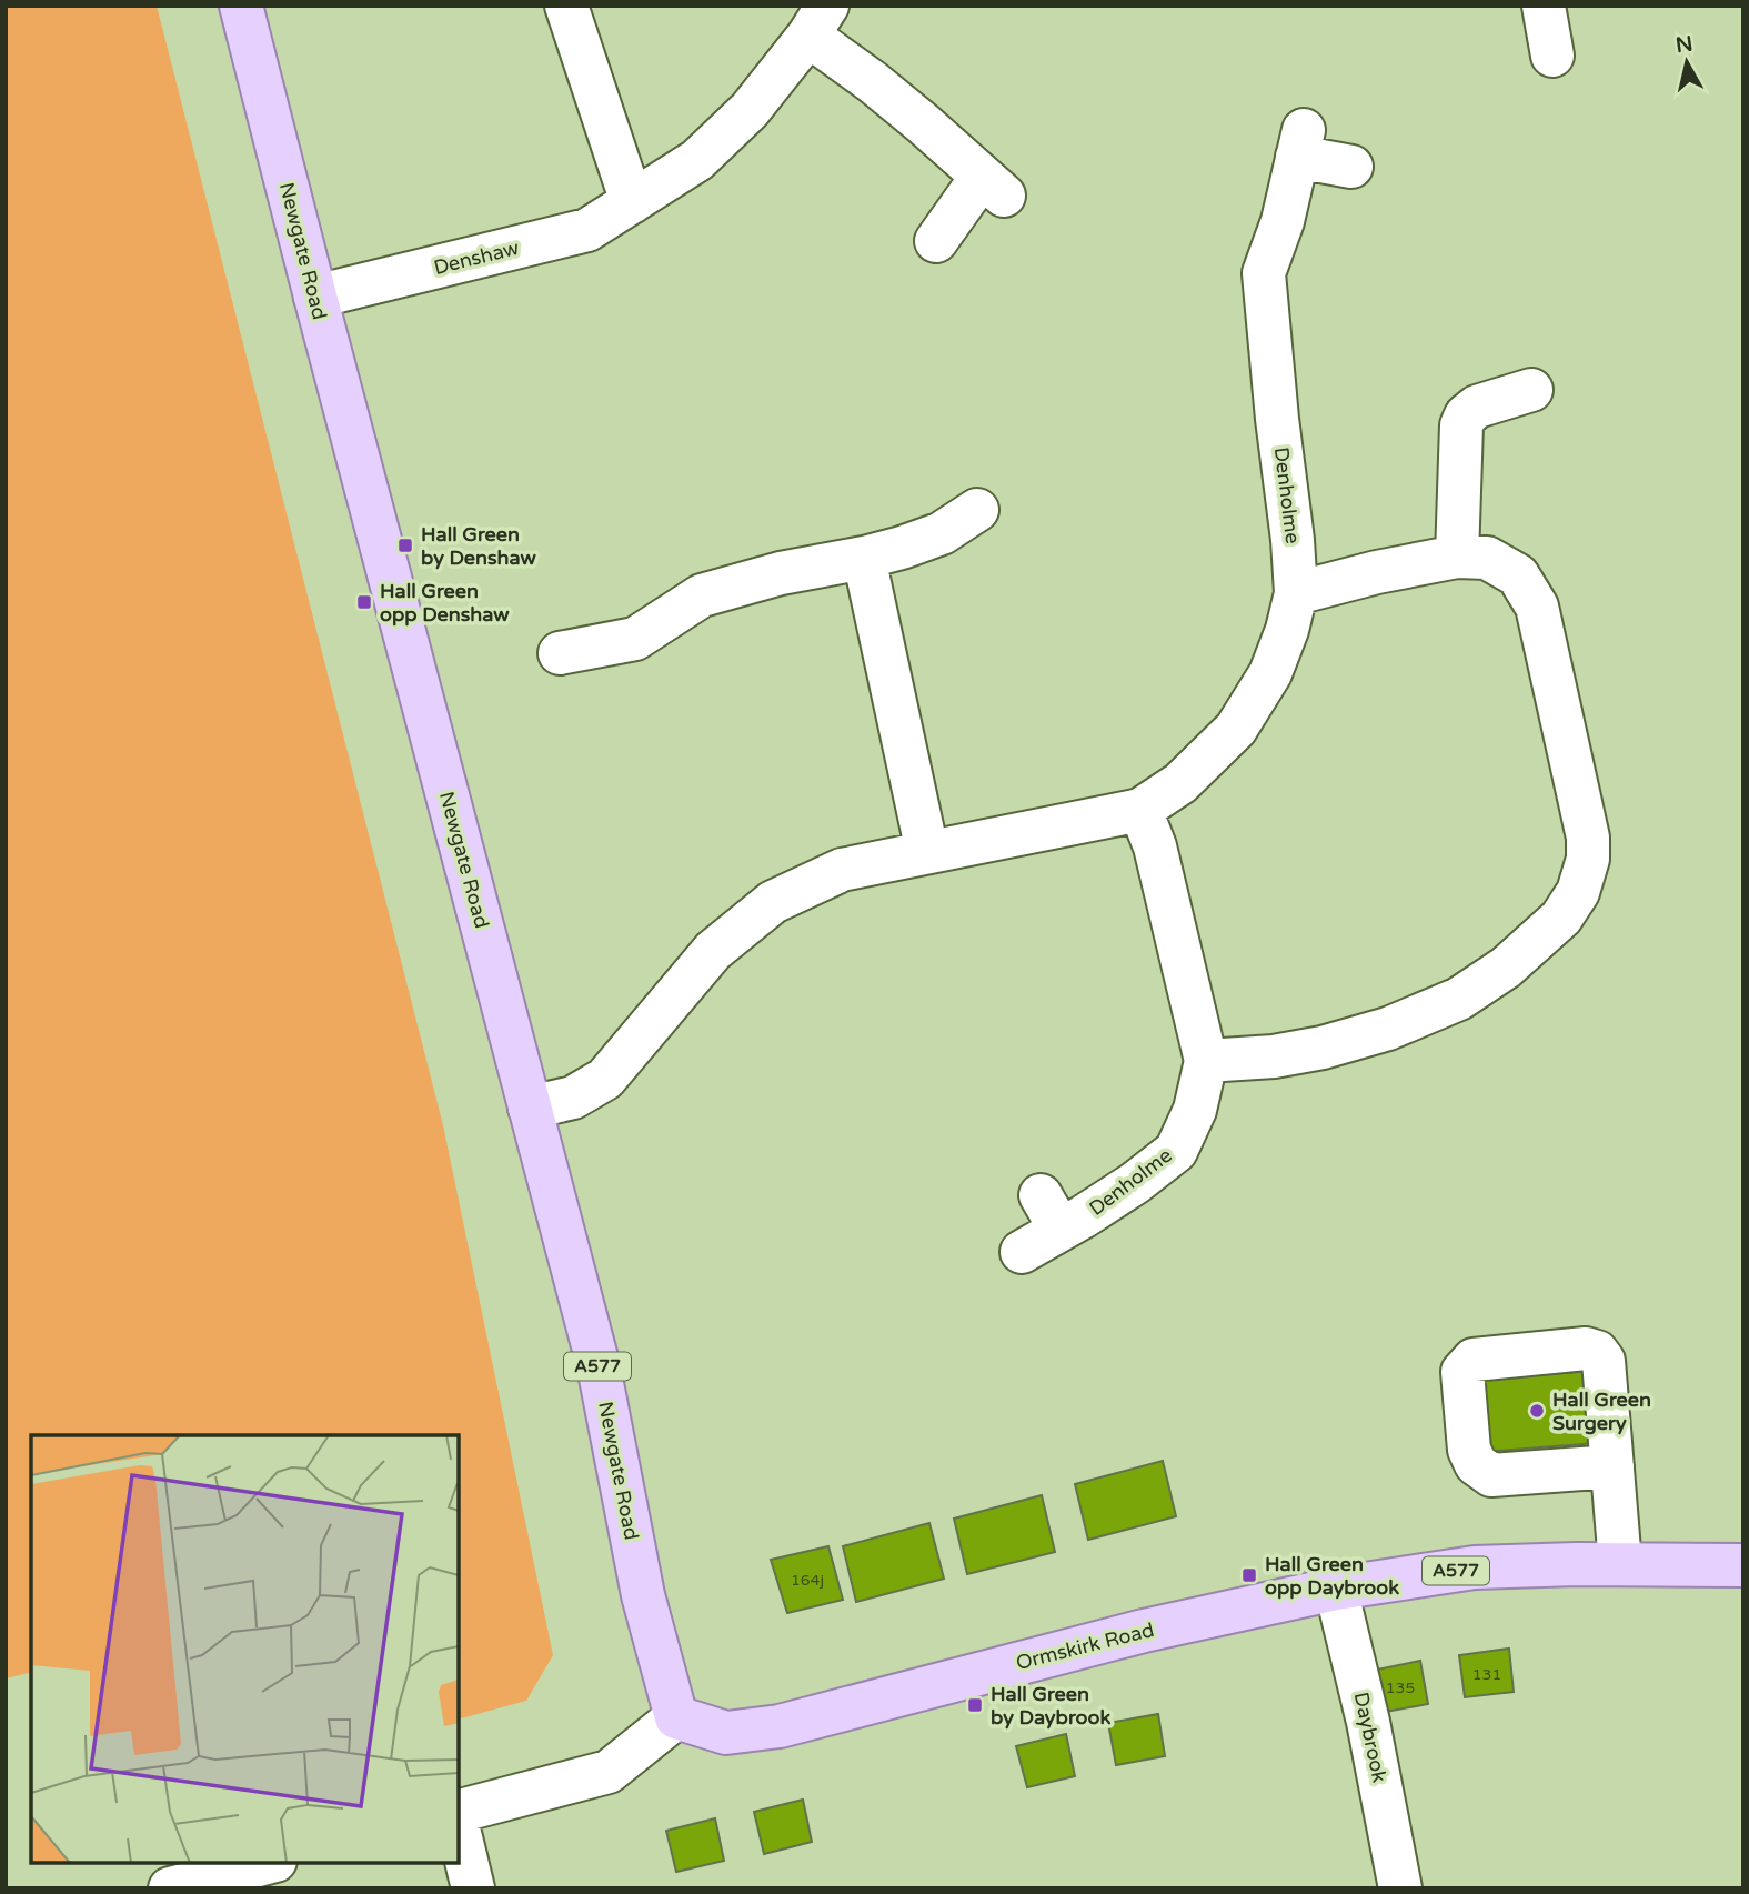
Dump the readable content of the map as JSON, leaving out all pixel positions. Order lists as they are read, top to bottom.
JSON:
{
  "streets": {
    "main road": ["Newgate Road", "A577", "Ormskirk Road"],
    "street": ["Denshaw", "Denholme", "Daybrook"]
  },
  "crossings": [
    ["Newgate Road", "Denshaw"],
    ["Newgate Road", "Denholme"],
    ["Newgate Road", "Ormskirk Road"],
    ["Ormskirk Road", "Daybrook"]
  ],
  "places": {
    "transit": [
      "Hall Green by Denshaw",
      "Hall Green opp Denshaw",
      "Hall Green opp Daybrook",
      "Hall Green by Daybrook"
    ],
    "other": ["Hall Green Surgery"]
  },
  "house_numbers": ["164j", "131", "135"],
  "north": "top"
}
